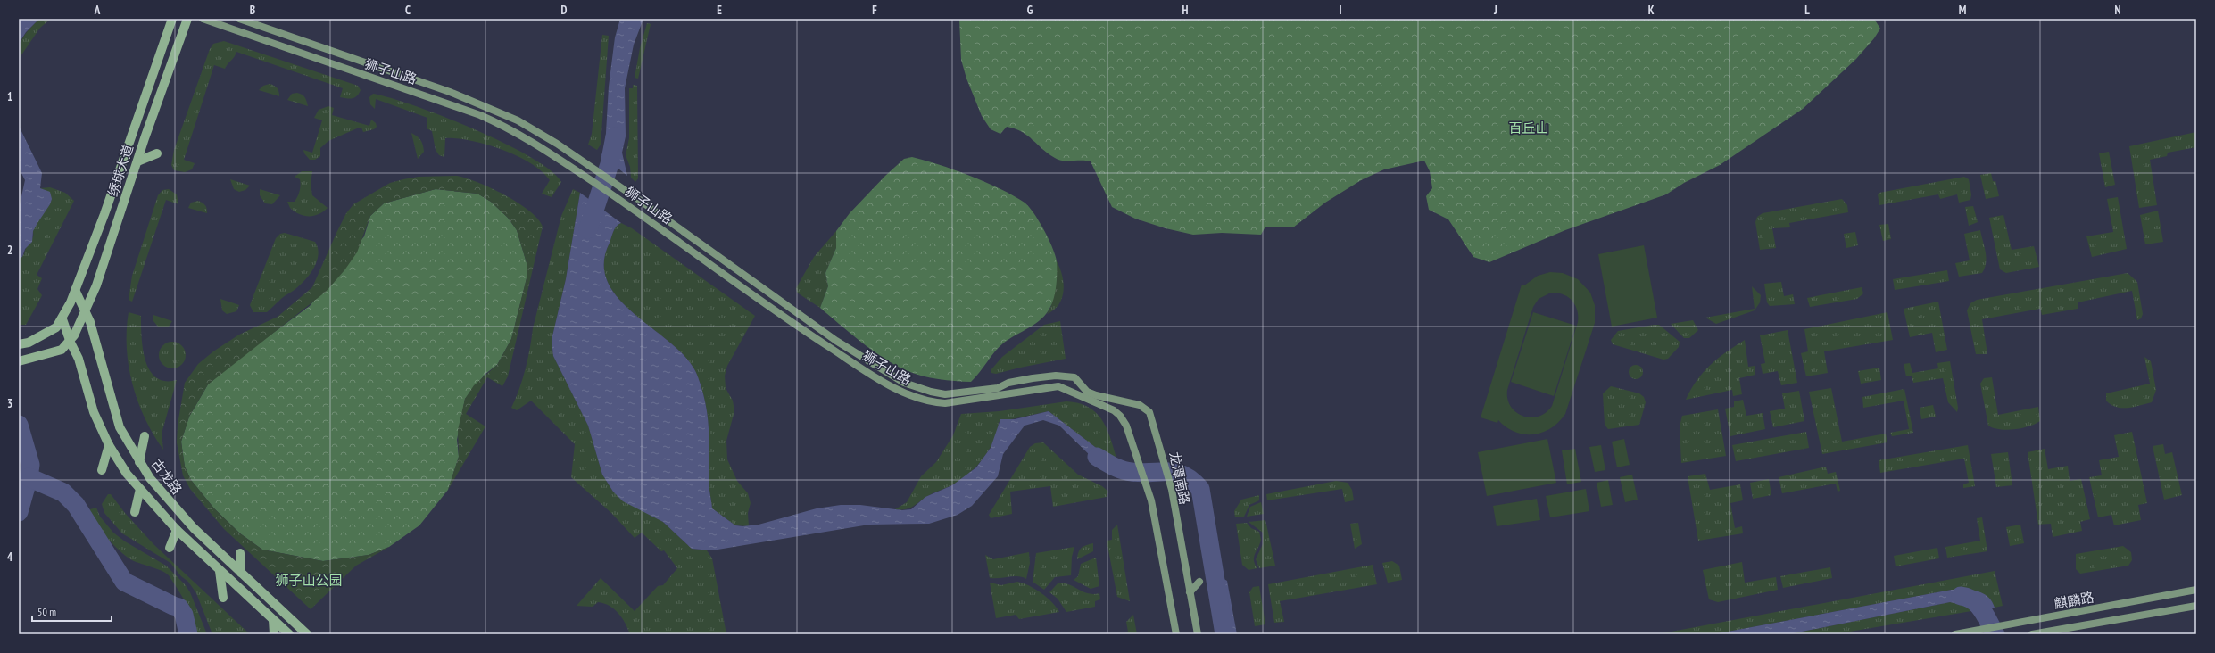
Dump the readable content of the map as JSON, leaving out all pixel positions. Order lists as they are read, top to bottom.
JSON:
{
  "streets": {
    "main road": [
      "狮子山路",
      "绣球大道",
      "古龙路",
      "龙潭南路",
      "麒麟路"
    ]
  },
  "crossings": [
    ["狮子山路", "龙潭南路"],
    ["绣球大道", "古龙路"]
  ],
  "parks": ["百丘山", "狮子山公园"],
  "scale_bar": "50 m",
  "grid": {
    "columns": [
      "A",
      "B",
      "C",
      "D",
      "E",
      "F",
      "G",
      "H",
      "I",
      "J",
      "K",
      "L",
      "M",
      "N"
    ],
    "rows": [
      "1",
      "2",
      "3",
      "4"
    ]
  }
}
